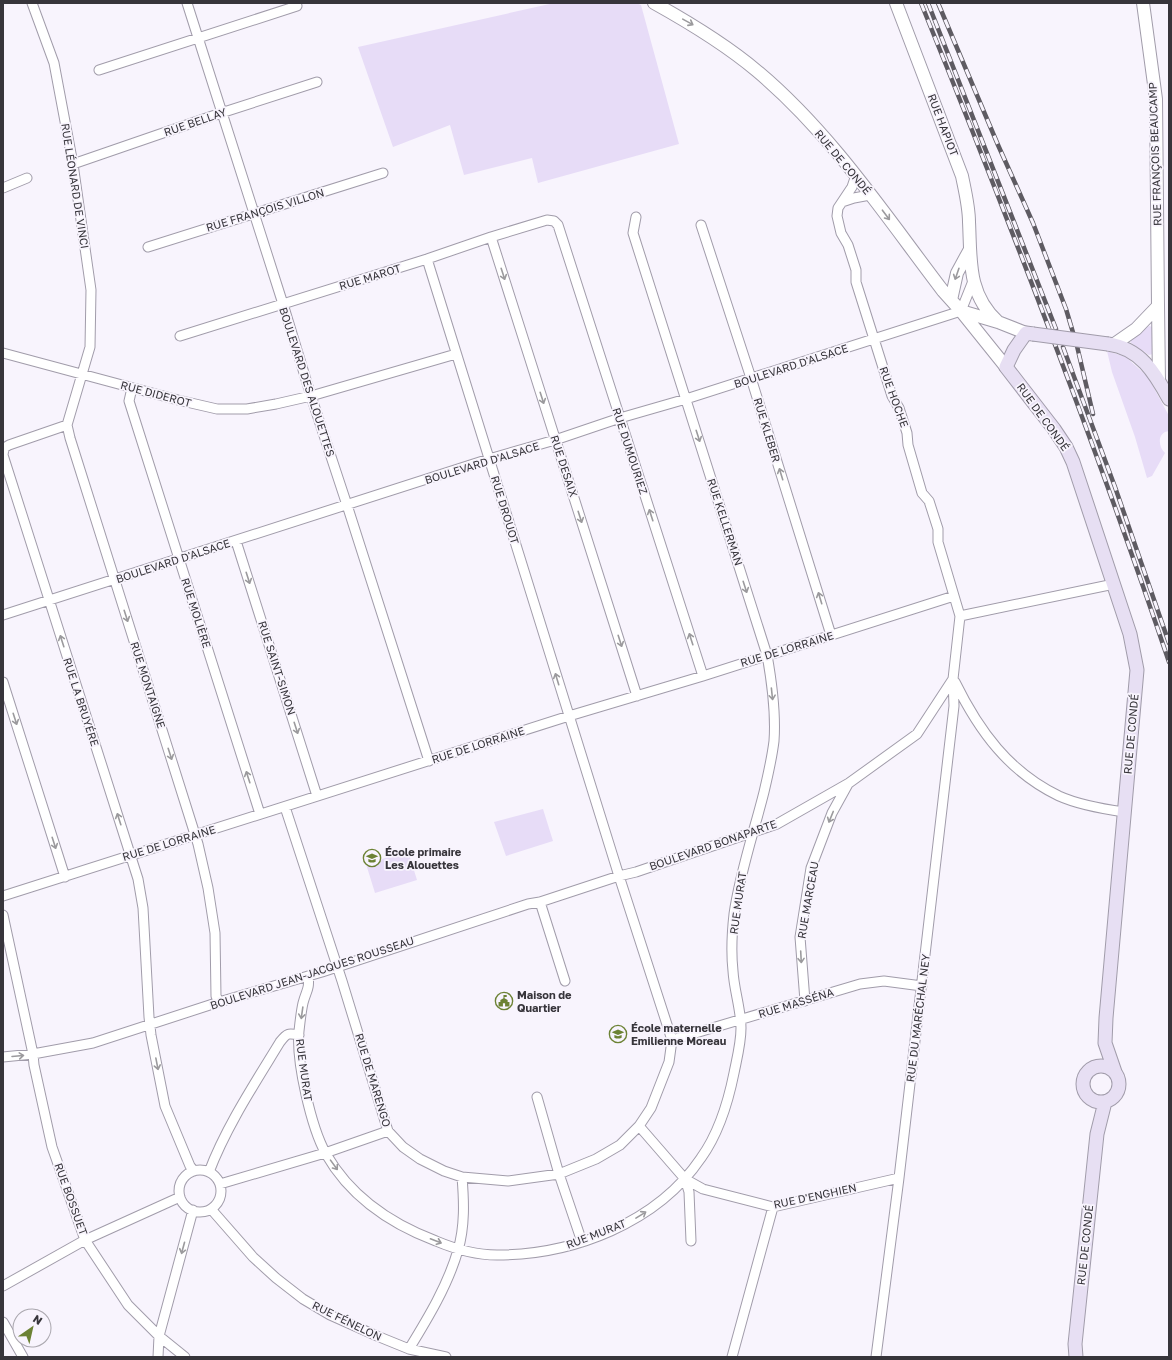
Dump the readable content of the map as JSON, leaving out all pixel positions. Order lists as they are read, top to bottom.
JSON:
{
  "streets": {
    "main road": ["RUE DE CONDÉ"],
    "street": [
      "RUE BELLAY",
      "RUE HAPIOT",
      "RUE FRANÇOIS BEAUCAMP",
      "RUE LÉONARD DE VINCI",
      "RUE FRANÇOIS VILLON",
      "RUE MAROT",
      "BOULEVARD D'ALSACE",
      "BOULEVARD DES ALOUETTES",
      "RUE DIDEROT",
      "RUE HOCHE",
      "RUE KLEBER",
      "RUE DUMOURIEZ",
      "RUE DESAIX",
      "RUE DROUOT",
      "RUE KELLERMAN",
      "RUE MOLIÈRE",
      "RUE DE LORRAINE",
      "RUE SAINT-SIMON",
      "RUE MONTAIGNE",
      "RUE LA BRUYÉRE",
      "BOULEVARD BONAPARTE",
      "RUE MARCEAU",
      "RUE MURAT",
      "BOULEVARD JEAN-JACQUES ROUSSEAU",
      "RUE MASSÉNA",
      "RUE DU MARÉCHAL NEY",
      "RUE DE MARENGO",
      "RUE D'ENGHIEN",
      "RUE BOSSUET",
      "RUE FÉNELON"
    ]
  },
  "crossings": [
    ["RUE BELLAY", "RUE LÉONARD DE VINCI"],
    ["RUE BELLAY", "BOULEVARD DES ALOUETTES"],
    ["RUE DE CONDÉ", "BOULEVARD D'ALSACE"],
    ["RUE DE CONDÉ", "RUE HOCHE"],
    ["RUE LÉONARD DE VINCI", "RUE DIDEROT"],
    ["RUE FRANÇOIS VILLON", "BOULEVARD DES ALOUETTES"],
    ["RUE MAROT", "BOULEVARD DES ALOUETTES"],
    ["RUE MAROT", "RUE DUMOURIEZ"],
    ["RUE MAROT", "RUE DESAIX"],
    ["RUE MAROT", "RUE DROUOT"],
    ["BOULEVARD D'ALSACE", "BOULEVARD DES ALOUETTES"],
    ["BOULEVARD D'ALSACE", "RUE HOCHE"],
    ["BOULEVARD D'ALSACE", "RUE KLEBER"],
    ["BOULEVARD D'ALSACE", "RUE DUMOURIEZ"],
    ["BOULEVARD D'ALSACE", "RUE DESAIX"],
    ["BOULEVARD D'ALSACE", "RUE DROUOT"],
    ["BOULEVARD D'ALSACE", "RUE KELLERMAN"],
    ["BOULEVARD D'ALSACE", "RUE MOLIÈRE"],
    ["BOULEVARD D'ALSACE", "RUE SAINT-SIMON"],
    ["BOULEVARD D'ALSACE", "RUE MONTAIGNE"],
    ["BOULEVARD D'ALSACE", "RUE LA BRUYÉRE"],
    ["BOULEVARD DES ALOUETTES", "RUE DIDEROT"],
    ["BOULEVARD DES ALOUETTES", "RUE DE LORRAINE"],
    ["RUE DIDEROT", "RUE DROUOT"],
    ["RUE DIDEROT", "RUE MOLIÈRE"],
    ["RUE HOCHE", "RUE DE LORRAINE"],
    ["RUE HOCHE", "BOULEVARD BONAPARTE"],
    ["RUE KLEBER", "RUE DE LORRAINE"],
    ["RUE DUMOURIEZ", "RUE DE LORRAINE"],
    ["RUE DESAIX", "RUE DE LORRAINE"],
    ["RUE DROUOT", "RUE DE LORRAINE"],
    ["RUE DROUOT", "BOULEVARD BONAPARTE"],
    ["RUE DROUOT", "BOULEVARD JEAN-JACQUES ROUSSEAU"],
    ["RUE DROUOT", "RUE DE MARENGO"],
    ["RUE KELLERMAN", "RUE DE LORRAINE"],
    ["RUE KELLERMAN", "BOULEVARD BONAPARTE"],
    ["RUE KELLERMAN", "RUE MURAT"],
    ["RUE MOLIÈRE", "RUE DE LORRAINE"],
    ["RUE DE LORRAINE", "RUE SAINT-SIMON"],
    ["RUE DE LORRAINE", "RUE MONTAIGNE"],
    ["RUE DE LORRAINE", "RUE LA BRUYÉRE"],
    ["RUE DE LORRAINE", "RUE DE MARENGO"],
    ["RUE MONTAIGNE", "RUE LA BRUYÉRE"],
    ["RUE MONTAIGNE", "BOULEVARD JEAN-JACQUES ROUSSEAU"],
    ["RUE LA BRUYÉRE", "BOULEVARD JEAN-JACQUES ROUSSEAU"],
    ["BOULEVARD BONAPARTE", "RUE MARCEAU"],
    ["BOULEVARD BONAPARTE", "RUE MURAT"],
    ["BOULEVARD BONAPARTE", "BOULEVARD JEAN-JACQUES ROUSSEAU"],
    ["BOULEVARD BONAPARTE", "RUE DU MARÉCHAL NEY"],
    ["BOULEVARD BONAPARTE", "RUE DE MARENGO"],
    ["RUE MARCEAU", "RUE MASSÉNA"],
    ["RUE MURAT", "BOULEVARD JEAN-JACQUES ROUSSEAU"],
    ["RUE MURAT", "RUE MASSÉNA"],
    ["RUE MURAT", "RUE D'ENGHIEN"],
    ["BOULEVARD JEAN-JACQUES ROUSSEAU", "RUE DE MARENGO"],
    ["BOULEVARD JEAN-JACQUES ROUSSEAU", "RUE BOSSUET"],
    ["RUE MASSÉNA", "RUE DU MARÉCHAL NEY"],
    ["RUE MASSÉNA", "RUE DE MARENGO"],
    ["RUE DU MARÉCHAL NEY", "RUE D'ENGHIEN"],
    ["RUE DE MARENGO", "RUE D'ENGHIEN"]
  ],
  "one_way": [
    "RUE KLEBER",
    "RUE DUMOURIEZ",
    "RUE DESAIX",
    "RUE DROUOT",
    "RUE KELLERMAN",
    "RUE MOLIÈRE",
    "RUE SAINT-SIMON",
    "RUE MONTAIGNE",
    "RUE MARCEAU"
  ],
  "places": {
    "school or university": ["École primaire Les Alouettes", "École maternelle Emilienne Moreau"],
    "public building": ["Maison de Quartier"]
  },
  "north": "top right"
}
